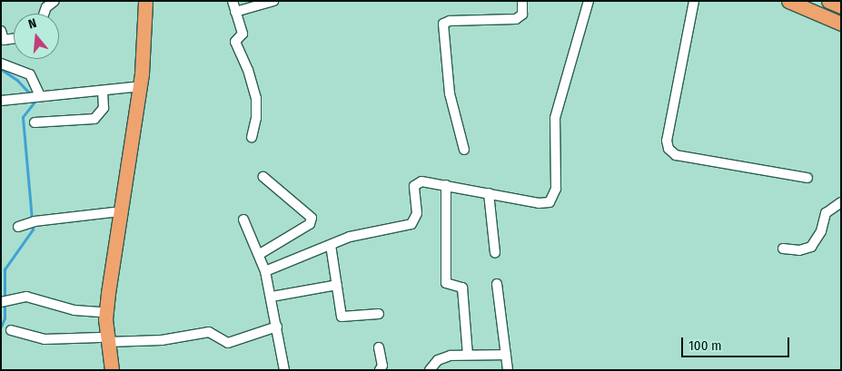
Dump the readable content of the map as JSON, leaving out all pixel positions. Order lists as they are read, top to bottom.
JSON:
{
  "scale_bar": "100 m",
  "north": "top"
}
